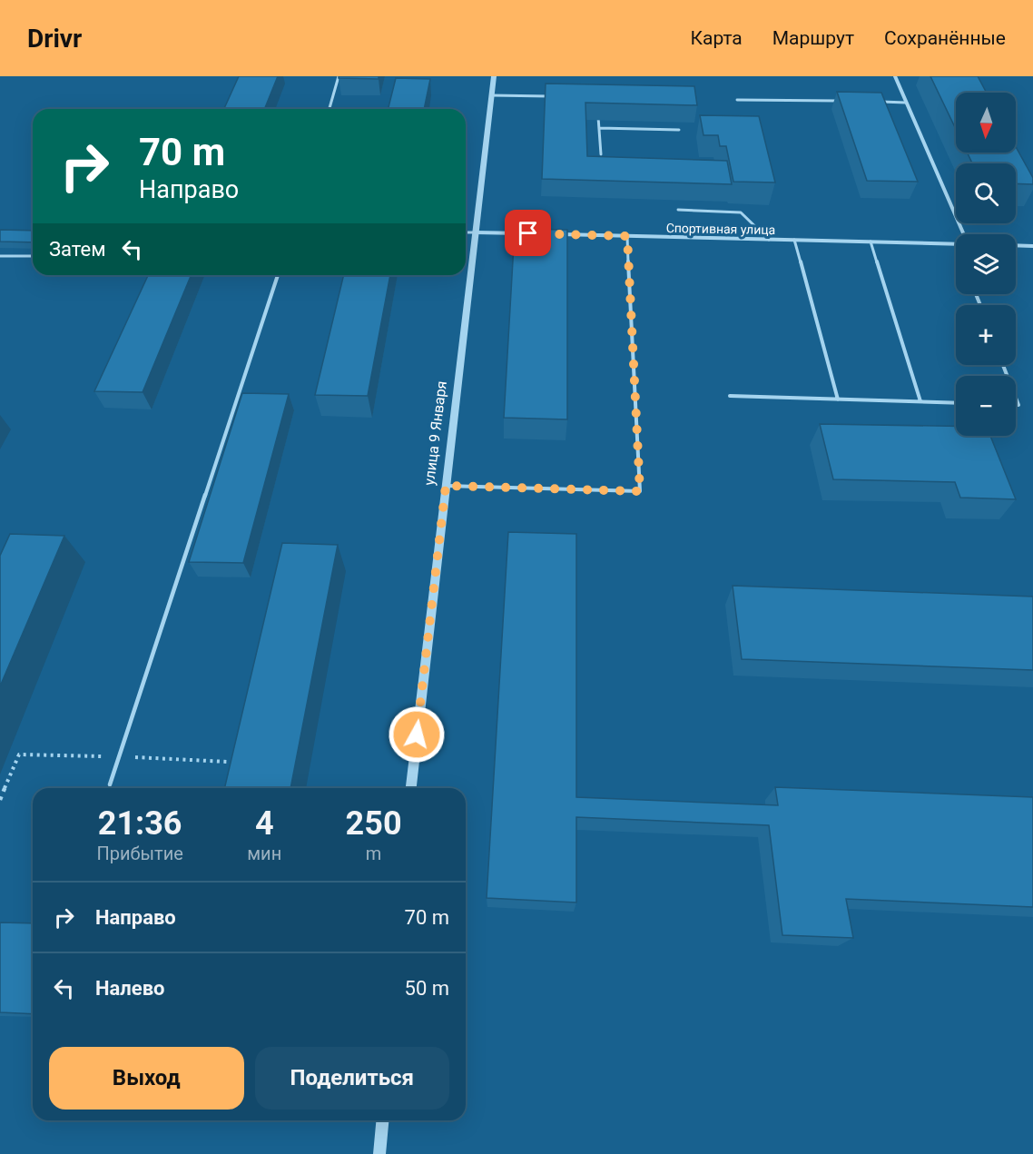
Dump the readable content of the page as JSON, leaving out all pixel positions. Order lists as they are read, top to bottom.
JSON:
{
  "streets": {
    "street": ["Спортивная улица", "улица 9 Января"]
  },
  "north": "bottom",
  "page": {
    "header": "Drivr",
    "nav": ["Карта", "Маршрут", "Сохранённые"],
    "map_buttons": ["+", "−"],
    "turn": ["70 m", "Направо"],
    "then": "Затем",
    "eta": [
      "21:36",
      "Прибытие",
      "4",
      "мин",
      "250",
      "m"
    ],
    "list": [
      {
        "name": "Направо",
        "value": "70 m"
      },
      {
        "name": "Налево",
        "value": "50 m"
      }
    ],
    "buttons": ["Выход", "Поделиться"]
  }
}
